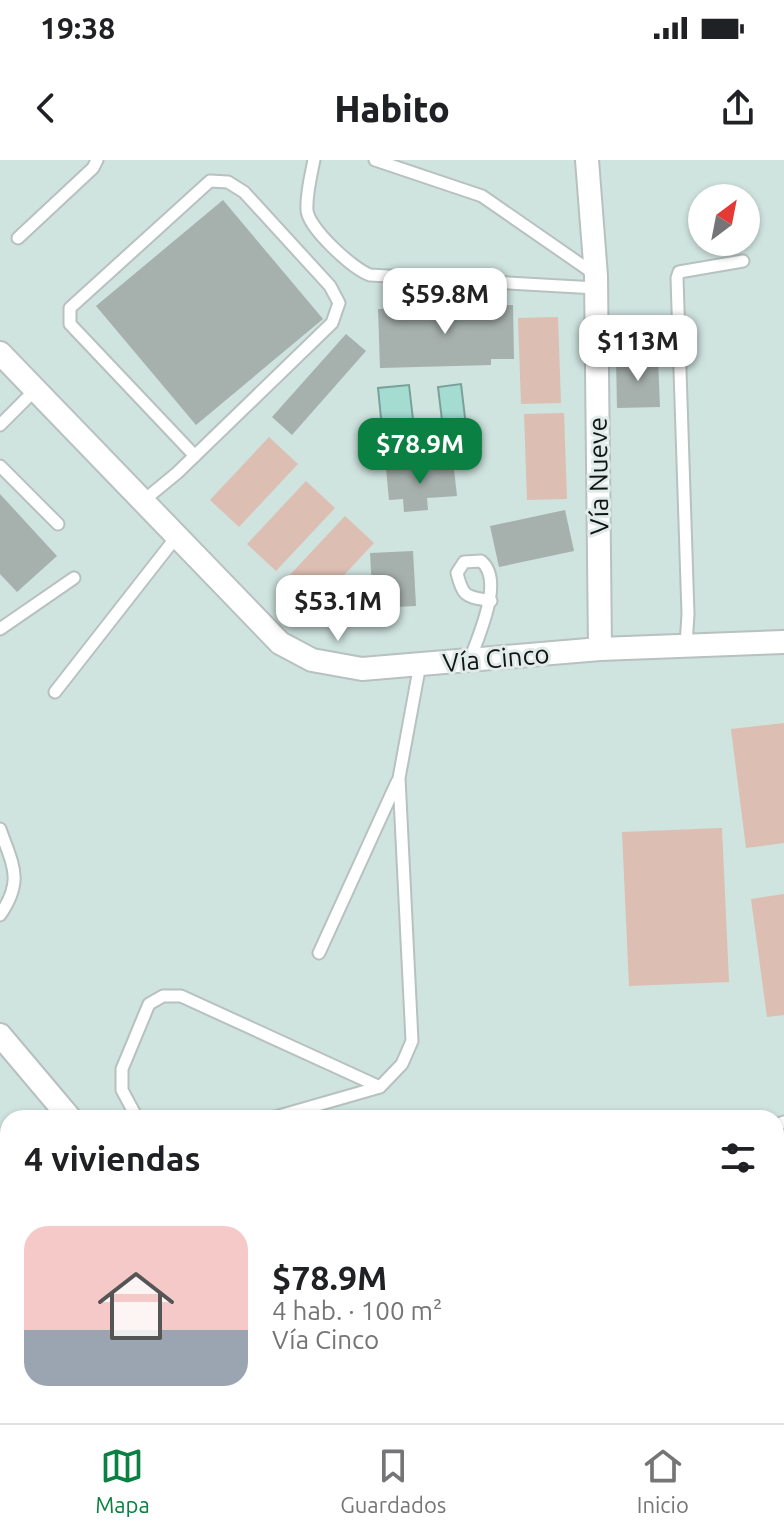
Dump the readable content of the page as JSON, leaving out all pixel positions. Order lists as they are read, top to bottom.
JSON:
{
  "streets": {
    "street": ["Vía Nueve", "Vía Cinco"]
  },
  "crossings": [
    ["Vía Nueve", "Vía Cinco"]
  ],
  "north": "top right",
  "page": {
    "status": "19:38",
    "header": "Habito",
    "price": [
      "$59.8M",
      "$113M",
      "$78.9M",
      "$53.1M"
    ],
    "heading": "4 viviendas",
    "list": [
      {
        "name": "$78.9M",
        "note": "4 hab. · 100 m² · Vía Cinco"
      }
    ],
    "tabs": ["Mapa", "Guardados", "Inicio"]
  }
}
